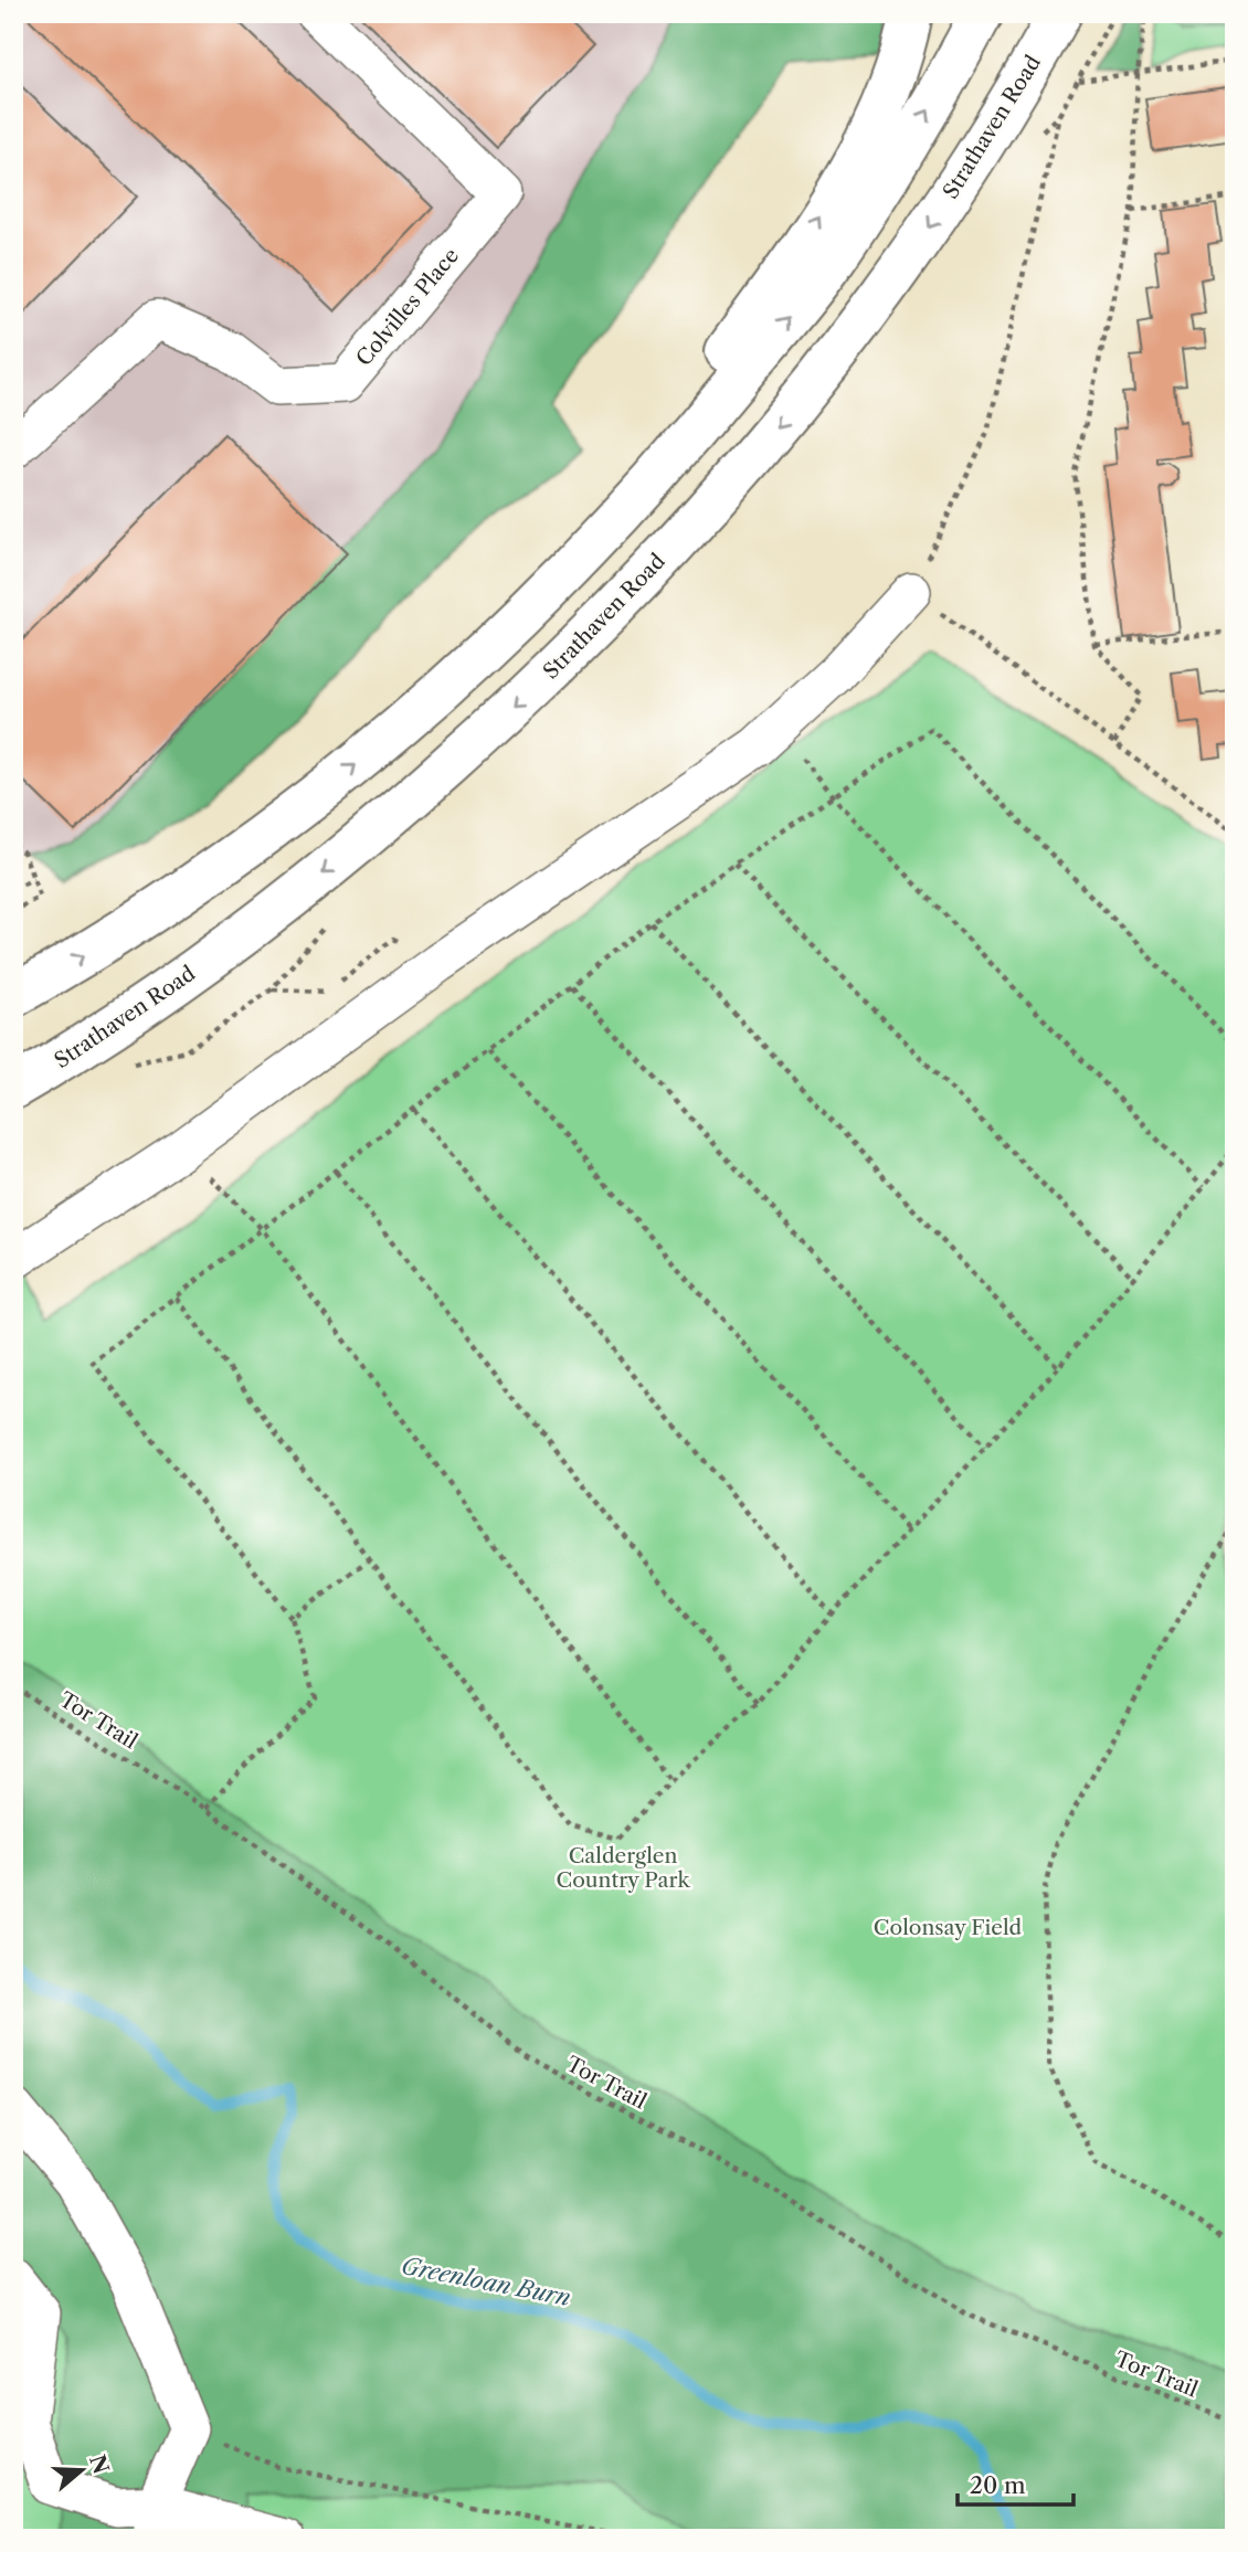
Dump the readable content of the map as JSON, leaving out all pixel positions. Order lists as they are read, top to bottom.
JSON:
{
  "streets": {
    "main road": ["Strathaven Road"],
    "street": ["Colvilles Place"],
    "path": ["Tor Trail"]
  },
  "water": ["Greenloan Burn"],
  "parks": ["Calderglen Country Park", "Colonsay Field"],
  "scale_bar": "20 m",
  "north": "right"
}
